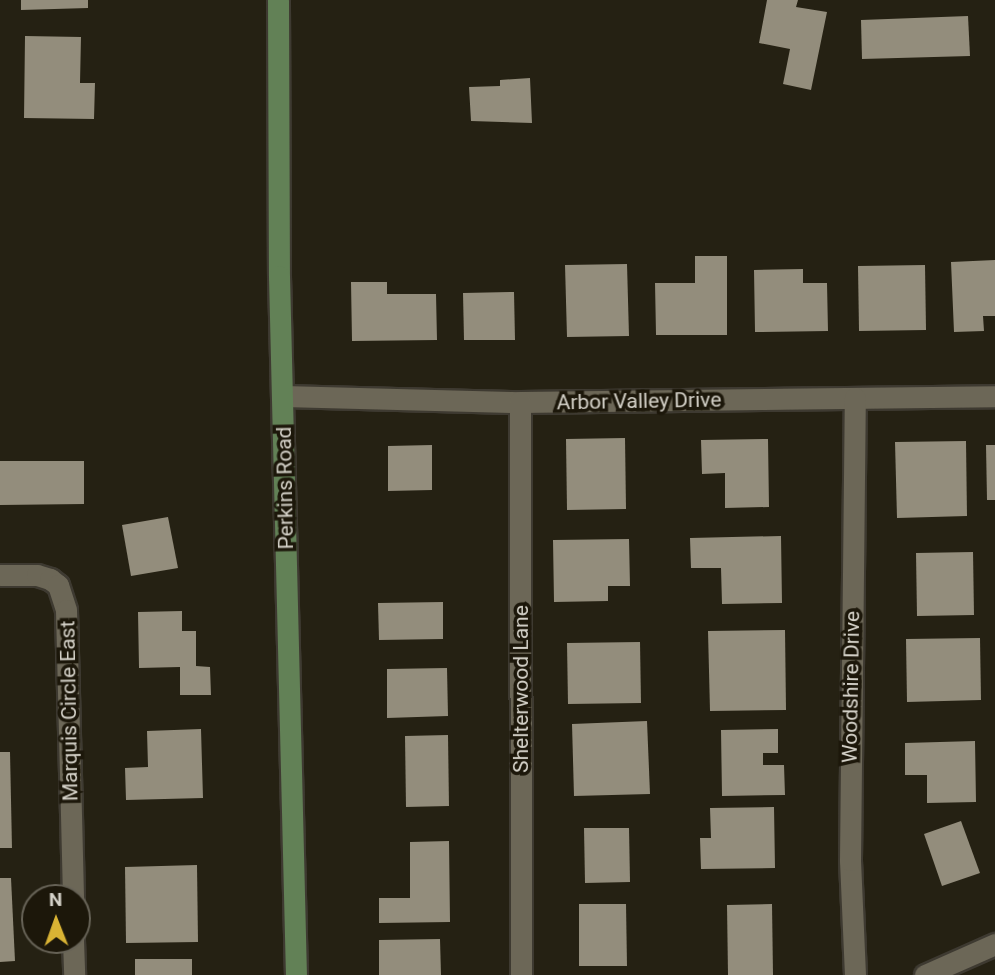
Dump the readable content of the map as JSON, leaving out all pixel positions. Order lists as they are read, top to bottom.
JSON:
{
  "streets": {
    "main road": ["Perkins Road"],
    "street": [
      "Arbor Valley Drive",
      "Woodshire Drive",
      "Shelterwood Lane",
      "Marquis Circle East"
    ]
  },
  "crossings": [
    ["Arbor Valley Drive", "Perkins Road"],
    ["Arbor Valley Drive", "Woodshire Drive"],
    ["Arbor Valley Drive", "Shelterwood Lane"]
  ],
  "north": "top"
}
